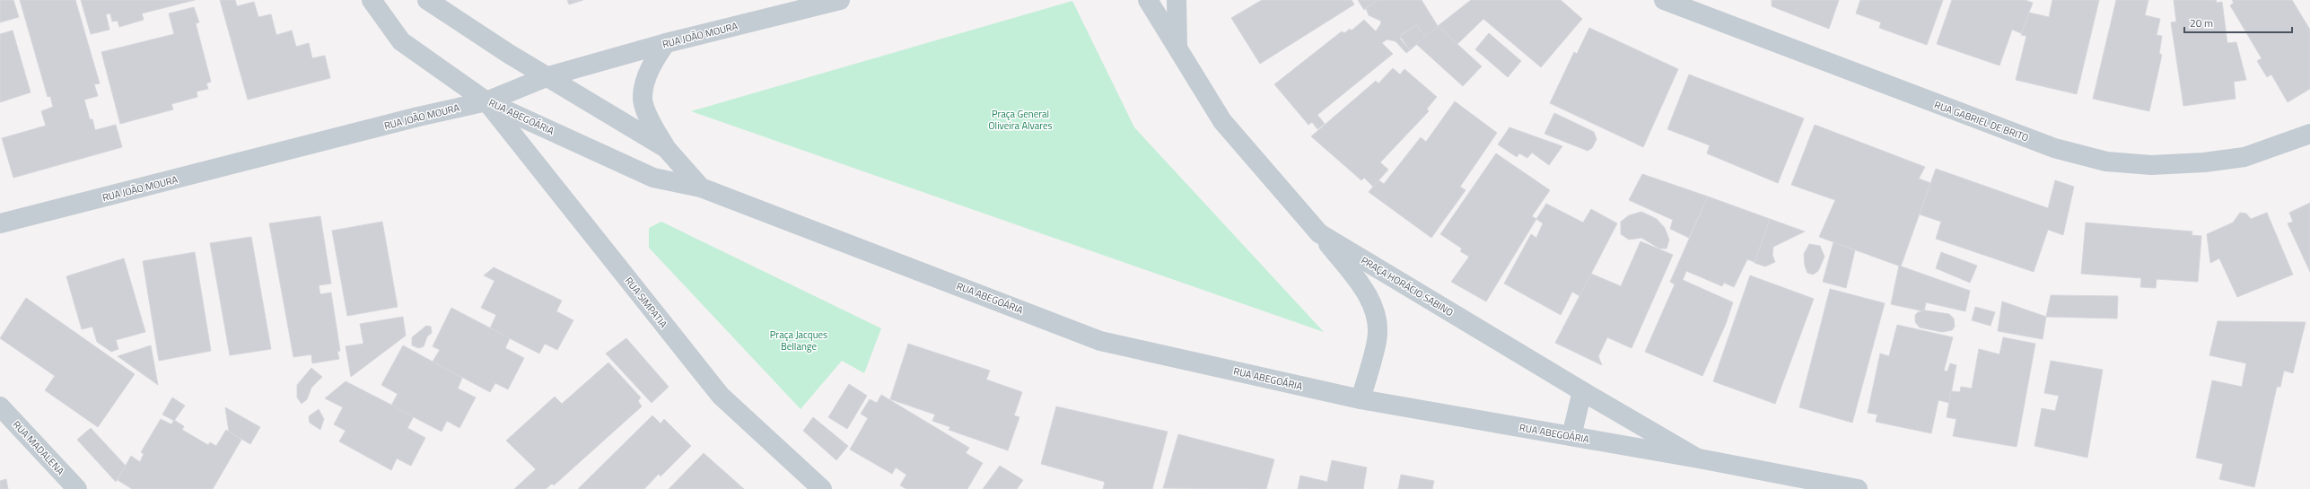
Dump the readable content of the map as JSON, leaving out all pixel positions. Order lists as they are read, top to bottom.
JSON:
{
  "streets": {
    "street": [
      "RUA JOÃO MOURA",
      "RUA ABEGOÁRIA",
      "RUA GABRIEL DE BRITO",
      "PRAÇA HORÁCIO SABINO",
      "RUA SIMPATIA",
      "RUA MADALENA"
    ]
  },
  "crossings": [
    ["RUA JOÃO MOURA", "RUA ABEGOÁRIA"],
    ["RUA JOÃO MOURA", "RUA SIMPATIA"],
    ["RUA ABEGOÁRIA", "PRAÇA HORÁCIO SABINO"],
    ["RUA ABEGOÁRIA", "RUA SIMPATIA"]
  ],
  "parks": ["Praça General Oliveira Alvares", "Praça Jacques Bellange"],
  "scale_bar": "20 m"
}
